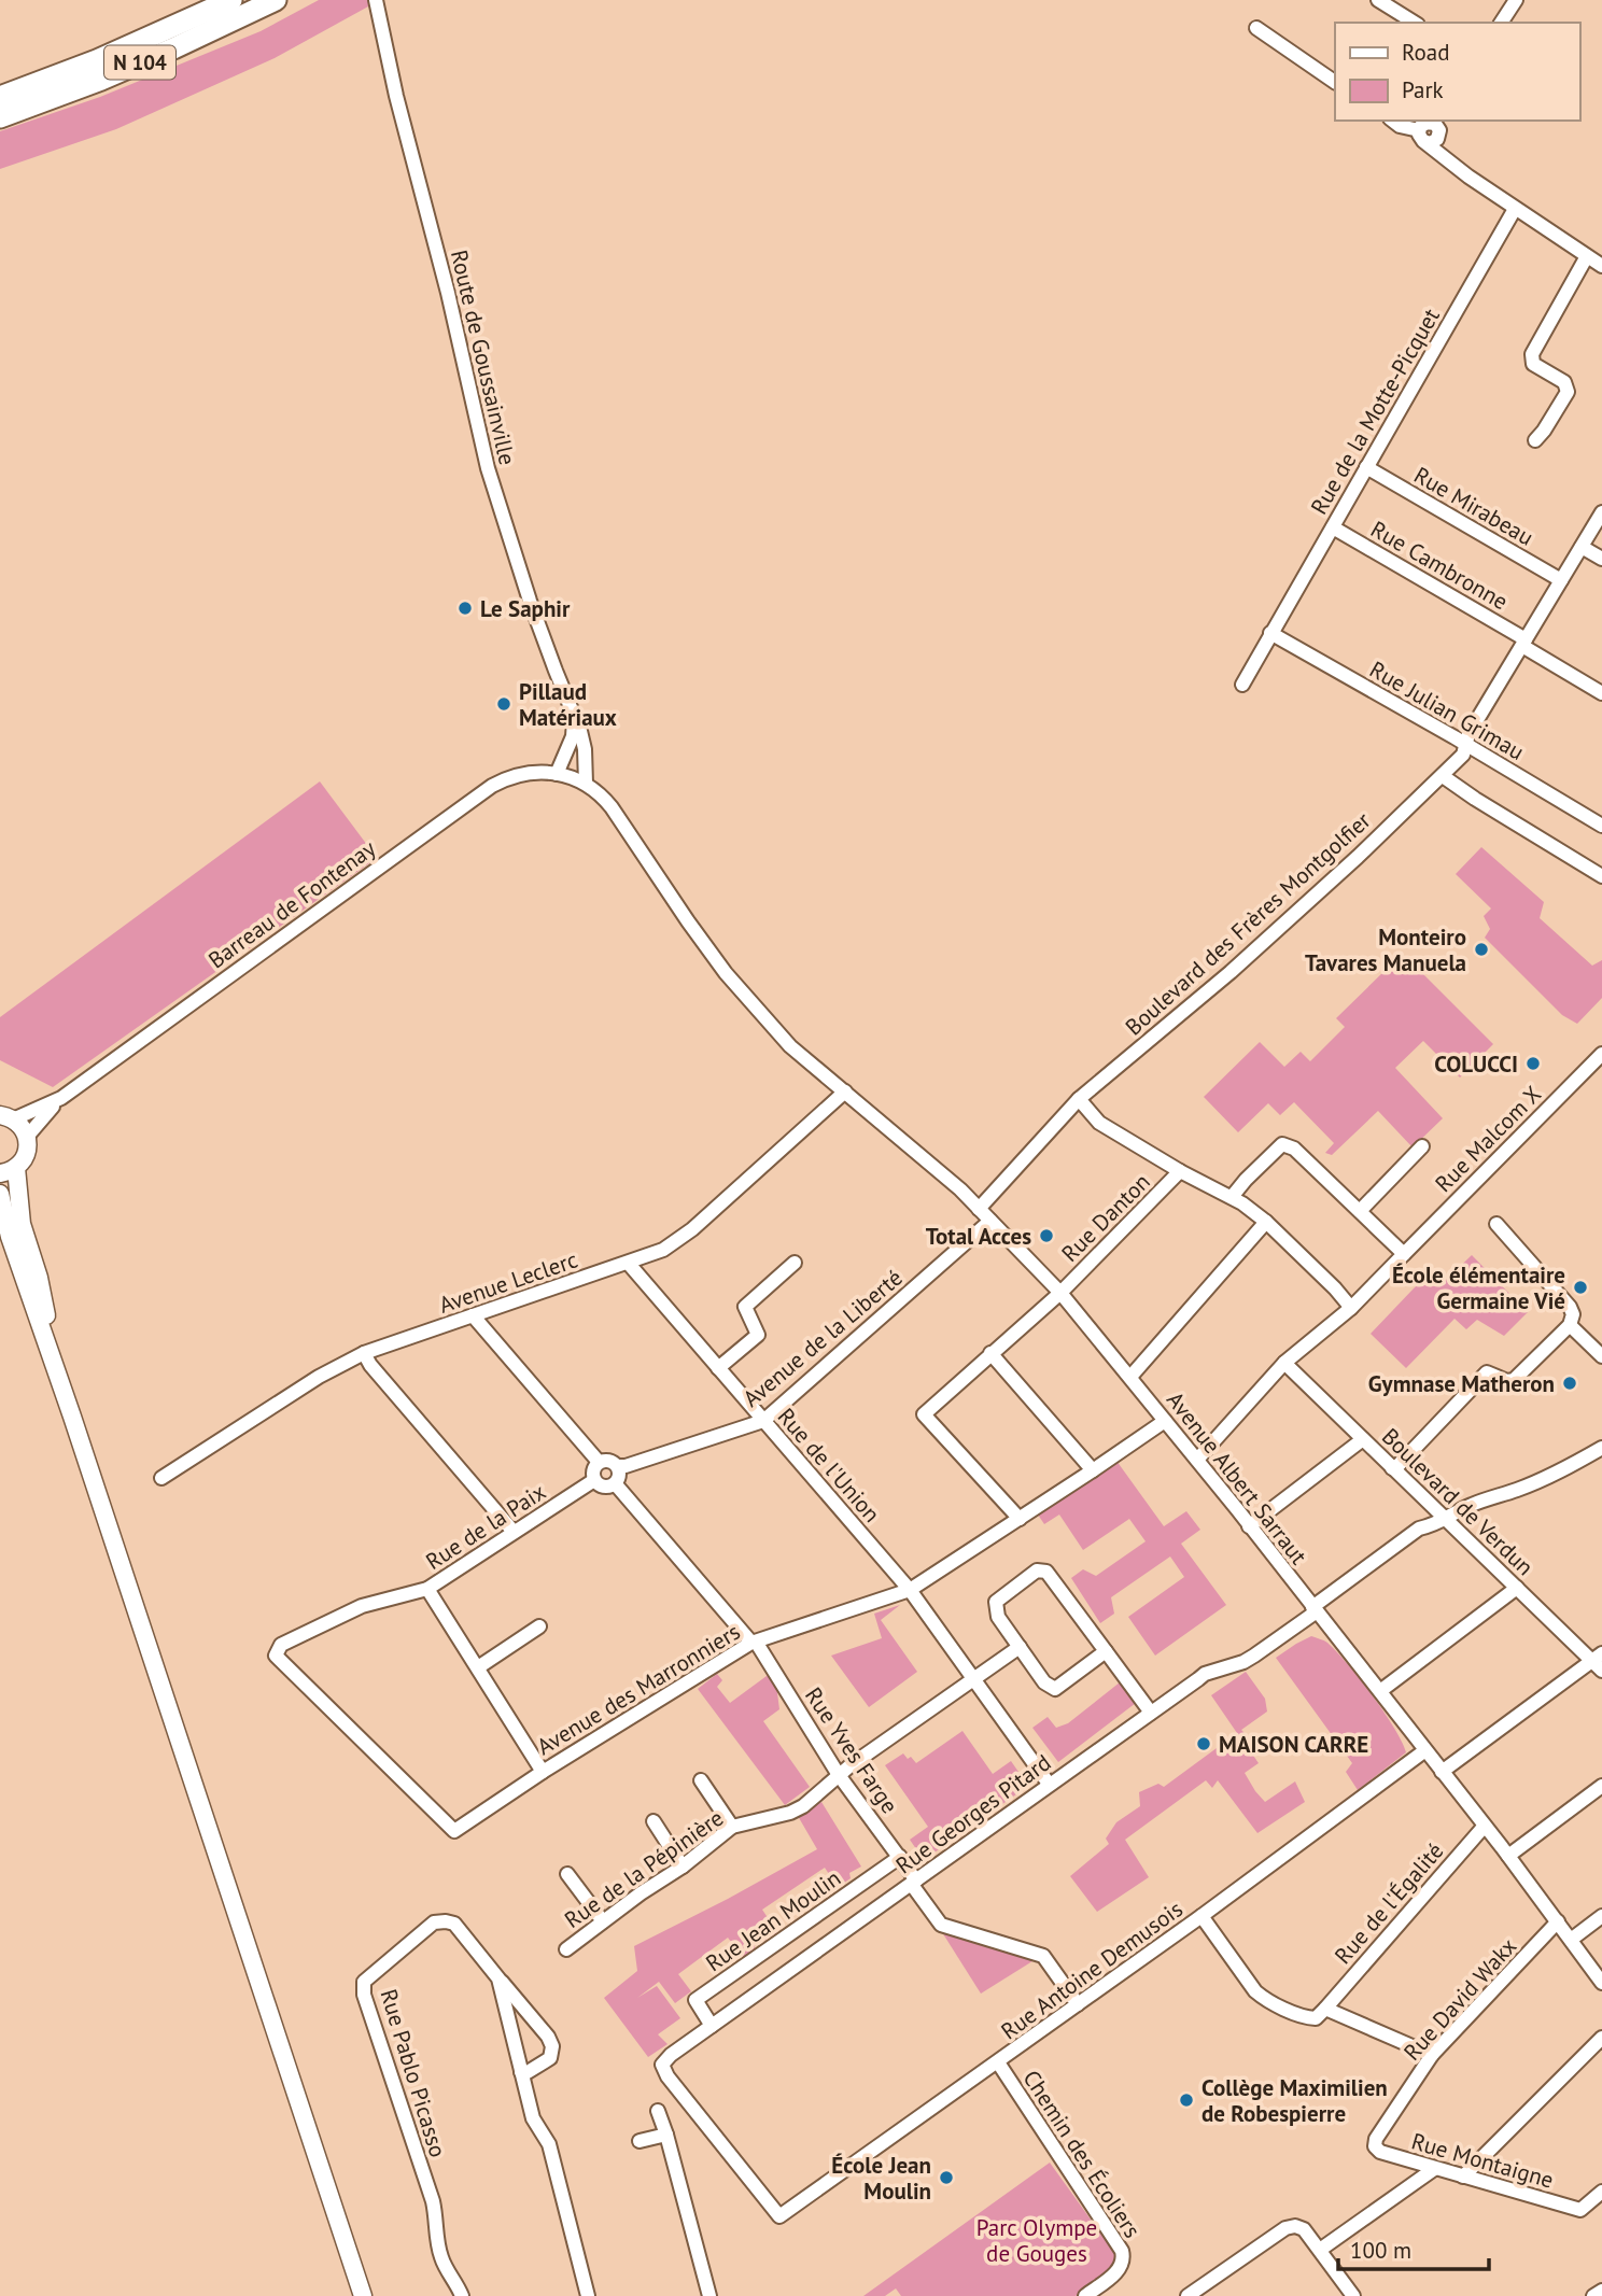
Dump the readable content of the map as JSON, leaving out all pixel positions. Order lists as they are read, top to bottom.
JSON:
{
  "streets": {
    "highway": ["N 104"],
    "street": [
      "Route de Goussainville",
      "Rue de la Motte-Picquet",
      "Rue Mirabeau",
      "Rue Cambronne",
      "Rue Julian Grimau",
      "Barreau de Fontenay",
      "Boulevard des Frères Montgolfier",
      "Rue Malcom X",
      "Rue Danton",
      "Avenue Leclerc",
      "Avenue de la Liberté",
      "Rue de l'Union",
      "Avenue Albert Sarraut",
      "Boulevard de Verdun",
      "Rue de la Paix",
      "Avenue des Marronniers",
      "Rue Yves Farge",
      "Rue Georges Pitard",
      "Rue de la Pépinière",
      "Rue de l'Égalité",
      "Rue Jean Moulin",
      "Rue Antoine Demusois",
      "Rue David Wakx",
      "Rue Pablo Picasso",
      "Chemin des Écoliers",
      "Rue Montaigne"
    ]
  },
  "crossings": [
    ["Route de Goussainville", "Avenue Albert Sarraut"],
    ["Rue de la Motte-Picquet", "Rue Mirabeau"],
    ["Rue de la Motte-Picquet", "Rue Cambronne"],
    ["Rue de la Motte-Picquet", "Rue Julian Grimau"],
    ["Rue Mirabeau", "Boulevard des Frères Montgolfier"],
    ["Rue Cambronne", "Boulevard des Frères Montgolfier"],
    ["Rue Julian Grimau", "Boulevard des Frères Montgolfier"],
    ["Boulevard des Frères Montgolfier", "Avenue Albert Sarraut"],
    ["Rue Malcom X", "Avenue Albert Sarraut"],
    ["Rue Malcom X", "Boulevard de Verdun"],
    ["Rue Danton", "Avenue Albert Sarraut"],
    ["Rue Danton", "Avenue des Marronniers"],
    ["Avenue Leclerc", "Rue de l'Union"],
    ["Avenue Leclerc", "Avenue Albert Sarraut"],
    ["Avenue de la Liberté", "Rue de l'Union"],
    ["Avenue de la Liberté", "Avenue Albert Sarraut"],
    ["Avenue de la Liberté", "Rue de la Paix"],
    ["Avenue de la Liberté", "Rue Yves Farge"],
    ["Rue de l'Union", "Avenue des Marronniers"],
    ["Rue de l'Union", "Rue Georges Pitard"],
    ["Avenue Albert Sarraut", "Avenue des Marronniers"],
    ["Avenue Albert Sarraut", "Rue Georges Pitard"],
    ["Avenue Albert Sarraut", "Rue de l'Égalité"],
    ["Avenue Albert Sarraut", "Rue Antoine Demusois"],
    ["Avenue Albert Sarraut", "Rue David Wakx"],
    ["Boulevard de Verdun", "Rue Georges Pitard"],
    ["Rue de la Paix", "Avenue des Marronniers"],
    ["Rue de la Paix", "Rue Yves Farge"],
    ["Avenue des Marronniers", "Rue Yves Farge"],
    ["Rue Yves Farge", "Rue Georges Pitard"],
    ["Rue Yves Farge", "Rue de la Pépinière"],
    ["Rue Yves Farge", "Rue Jean Moulin"],
    ["Rue Yves Farge", "Rue Antoine Demusois"],
    ["Rue Georges Pitard", "Rue Jean Moulin"],
    ["Rue Georges Pitard", "Rue Antoine Demusois"],
    ["Rue Antoine Demusois", "Chemin des Écoliers"],
    ["Rue David Wakx", "Rue Montaigne"]
  ],
  "parks": ["Parc Olympe de Gouges"],
  "places": [
    "Le Saphir",
    "Pillaud Matériaux",
    "Monteiro Tavares Manuela",
    "COLUCCI",
    "Total Acces",
    "École élémentaire Germaine Vié",
    "Gymnase Matheron",
    "MAISON CARRE",
    "Collège Maximilien de Robespierre",
    "École Jean Moulin"
  ],
  "legend": ["Road", "Park"],
  "scale_bar": "100 m"
}
